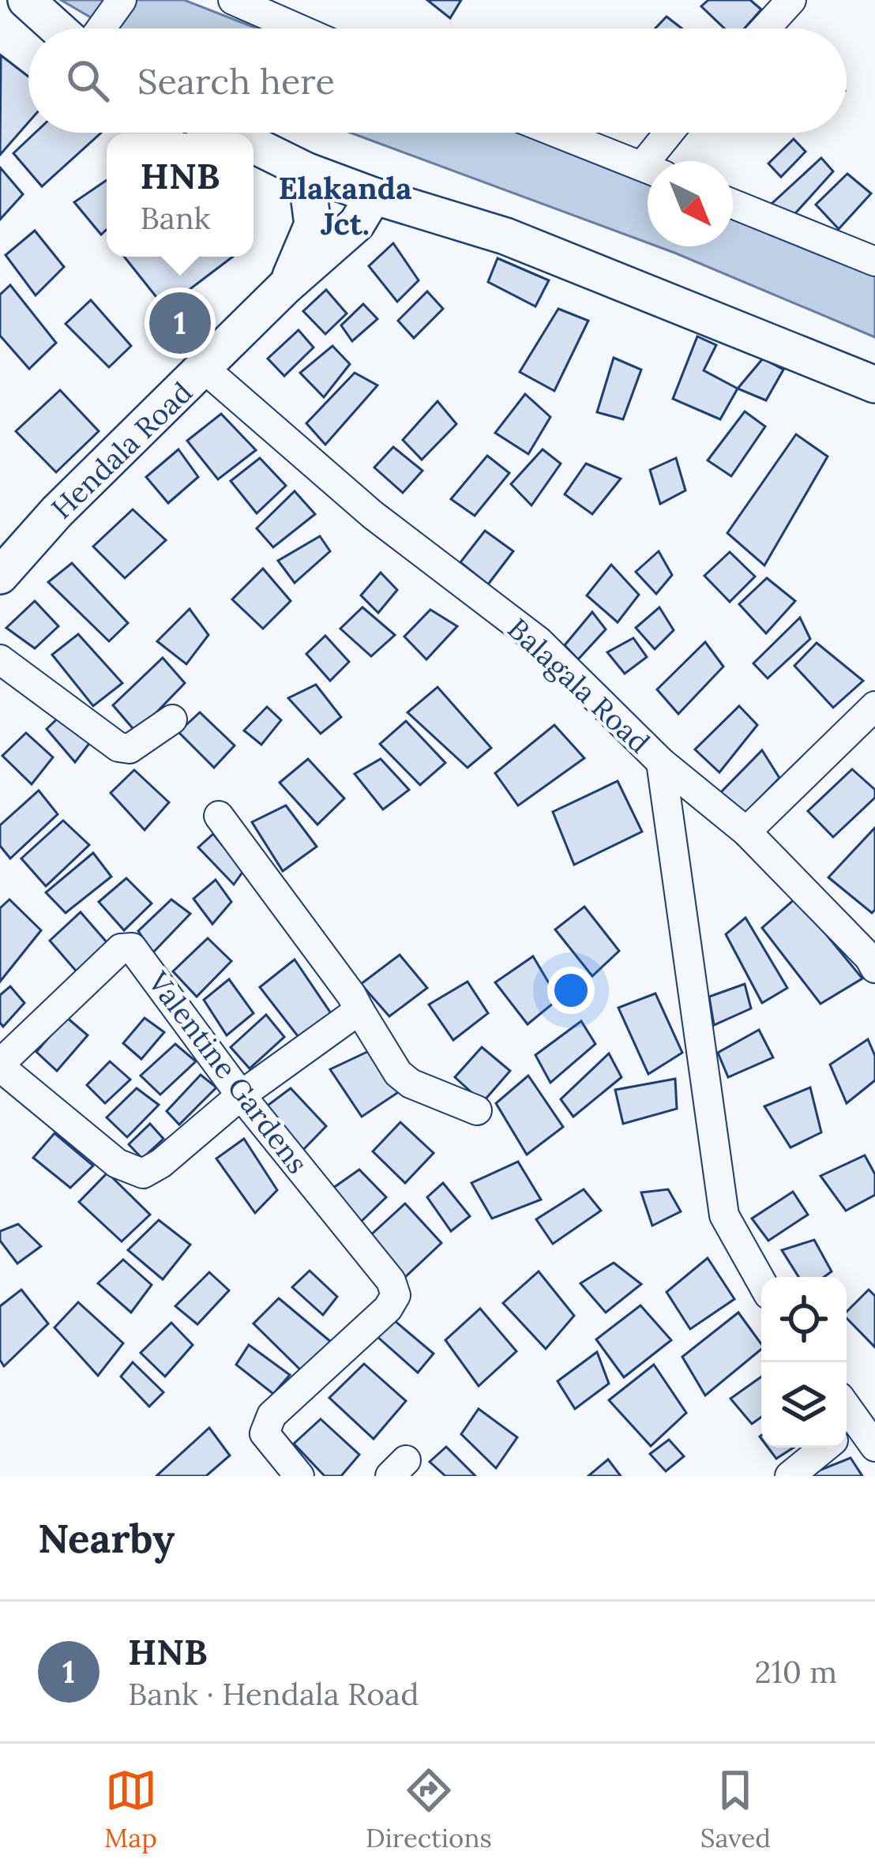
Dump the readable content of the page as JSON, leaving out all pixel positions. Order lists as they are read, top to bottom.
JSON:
{
  "streets": {
    "main road": ["Hendala Road"],
    "street": ["Balagala Road", "Valentine Gardens"]
  },
  "crossings": [
    ["Hendala Road", "Balagala Road"]
  ],
  "districts": ["Elakanda Jct."],
  "north": "bottom right",
  "page": {
    "search": "Search here",
    "popup": ["HNB", "Bank"],
    "pins": "1",
    "heading": "Nearby",
    "list": [
      {
        "mark": "1",
        "name": "HNB",
        "note": "Bank · Hendala Road",
        "value": "210 m"
      }
    ],
    "nav": ["Map", "Directions", "Saved"]
  }
}
